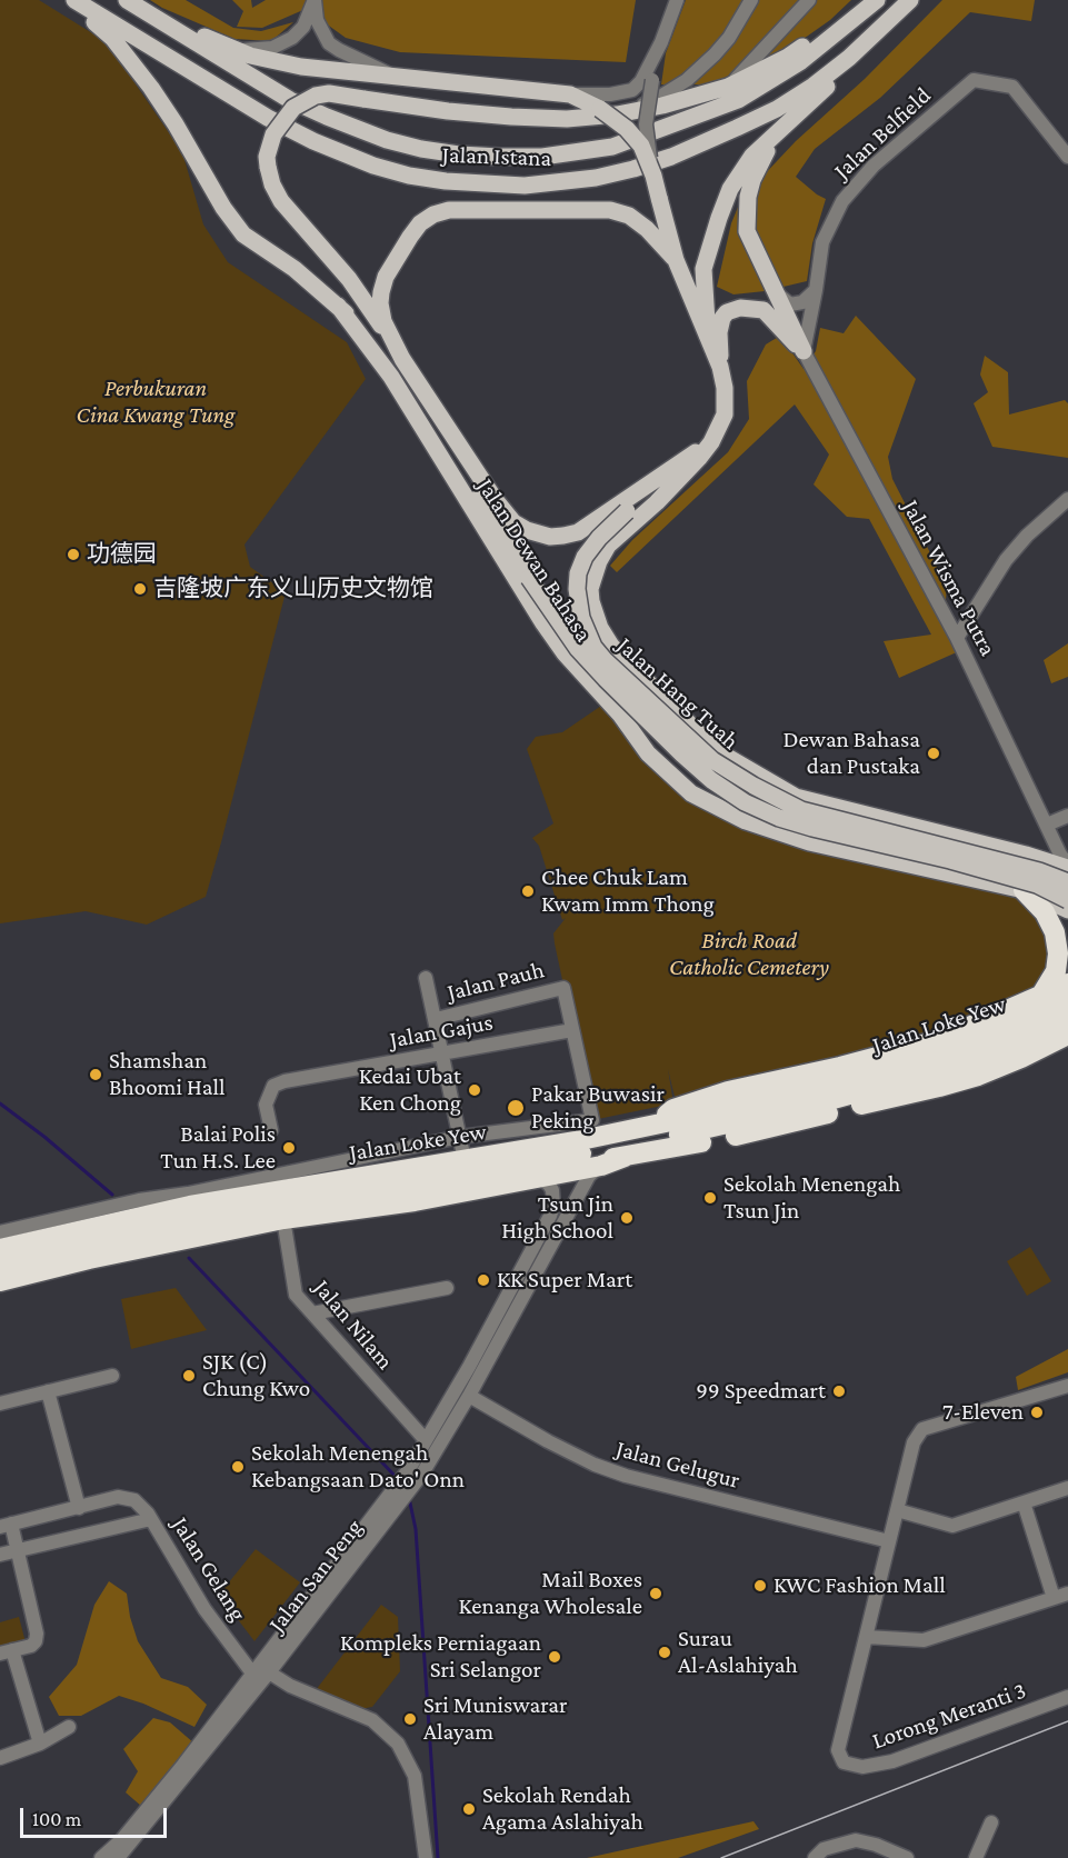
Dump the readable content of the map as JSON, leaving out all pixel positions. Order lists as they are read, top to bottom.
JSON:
{
  "streets": {
    "highway": ["Jalan Loke Yew"],
    "main road": ["Jalan Istana", "Jalan Dewan Bahasa", "Jalan Hang Tuah"],
    "street": [
      "Jalan Belfield",
      "Jalan Wisma Putra",
      "Jalan Pauh",
      "Jalan Gajus",
      "Jalan Nilam",
      "Jalan Gelugur",
      "Jalan Gelang",
      "Jalan San Peng",
      "Lorong Meranti 3"
    ]
  },
  "crossings": [
    ["Jalan Belfield", "Jalan Wisma Putra"],
    ["Jalan Istana", "Jalan Dewan Bahasa"],
    ["Jalan Dewan Bahasa", "Jalan Wisma Putra"],
    ["Jalan Dewan Bahasa", "Jalan Hang Tuah"],
    ["Jalan Pauh", "Jalan Loke Yew"],
    ["Jalan Pauh", "Jalan Gajus"],
    ["Jalan Nilam", "Jalan San Peng"],
    ["Jalan Gelugur", "Jalan San Peng"],
    ["Jalan Gelang", "Jalan San Peng"]
  ],
  "parks": ["Perbukuran Cina Kwang Tung", "Birch Road Catholic Cemetery"],
  "places": [
    "功德园",
    "吉隆坡广东义山历史文物馆",
    "Dewan Bahasa dan Pustaka",
    "Chee Chuk Lam Kwam Imm Thong",
    "Shamshan Bhoomi Hall",
    "Kedai Ubat Ken Chong",
    "Pakar Buwasir Peking",
    "Balai Polis Tun H.S. Lee",
    "Sekolah Menengah Tsun Jin",
    "Tsun Jin High School",
    "KK Super Mart",
    "SJK (C) Chung Kwo",
    "99 Speedmart",
    "7-Eleven",
    "Sekolah Menengah Kebangsaan Dato' Onn",
    "KWC Fashion Mall",
    "Mail Boxes Kenanga Wholesale",
    "Surau Al-Aslahiyah",
    "Kompleks Perniagaan Sri Selangor",
    "Sri Muniswarar Alayam",
    "Sekolah Rendah Agama Aslahiyah"
  ],
  "scale_bar": "100 m"
}
